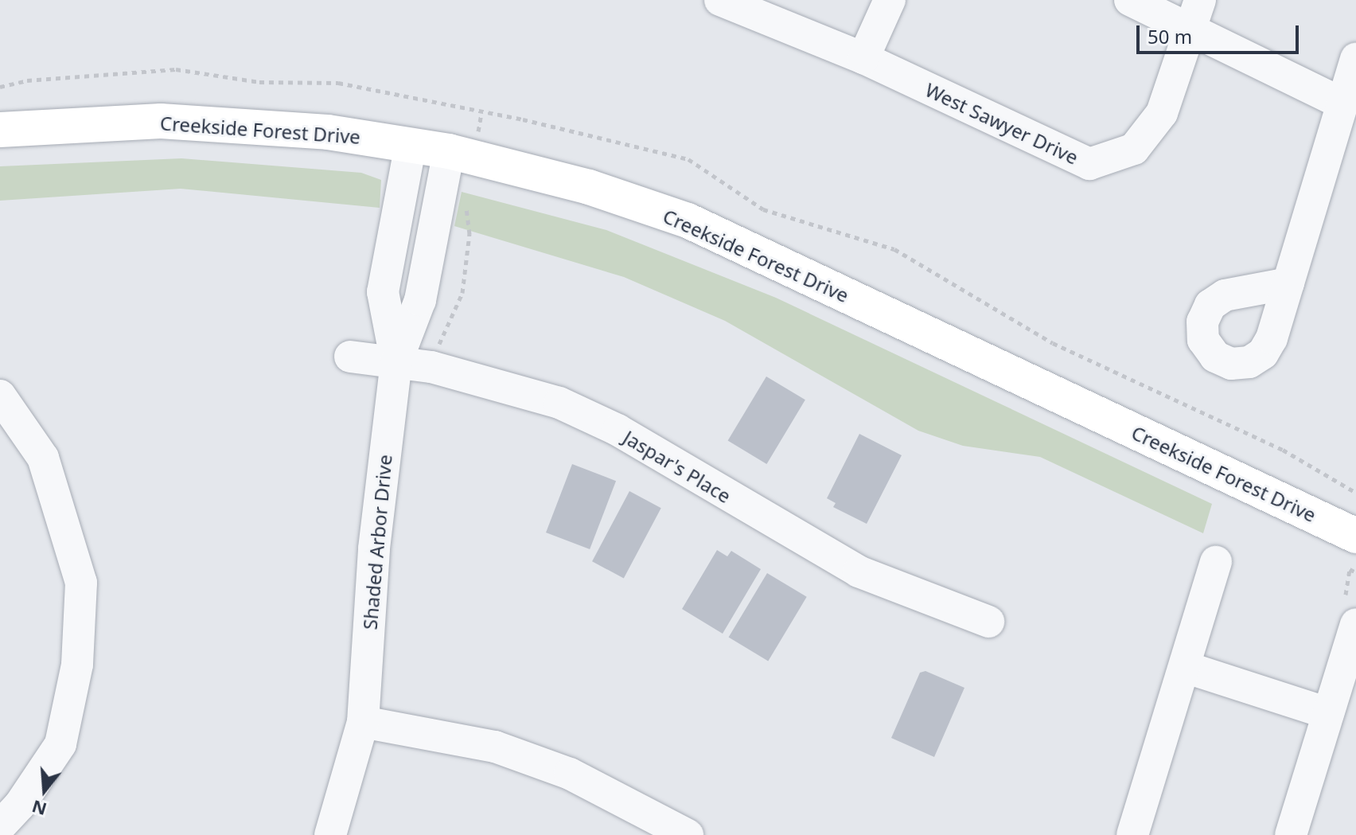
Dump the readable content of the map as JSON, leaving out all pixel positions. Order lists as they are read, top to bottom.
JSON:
{
  "streets": {
    "main road": ["Creekside Forest Drive"],
    "street": ["West Sawyer Drive", "Jaspar's Place", "Shaded Arbor Drive"]
  },
  "crossings": [
    ["Creekside Forest Drive", "Shaded Arbor Drive"],
    ["Jaspar's Place", "Shaded Arbor Drive"]
  ],
  "scale_bar": "50 m",
  "north": "bottom"
}
